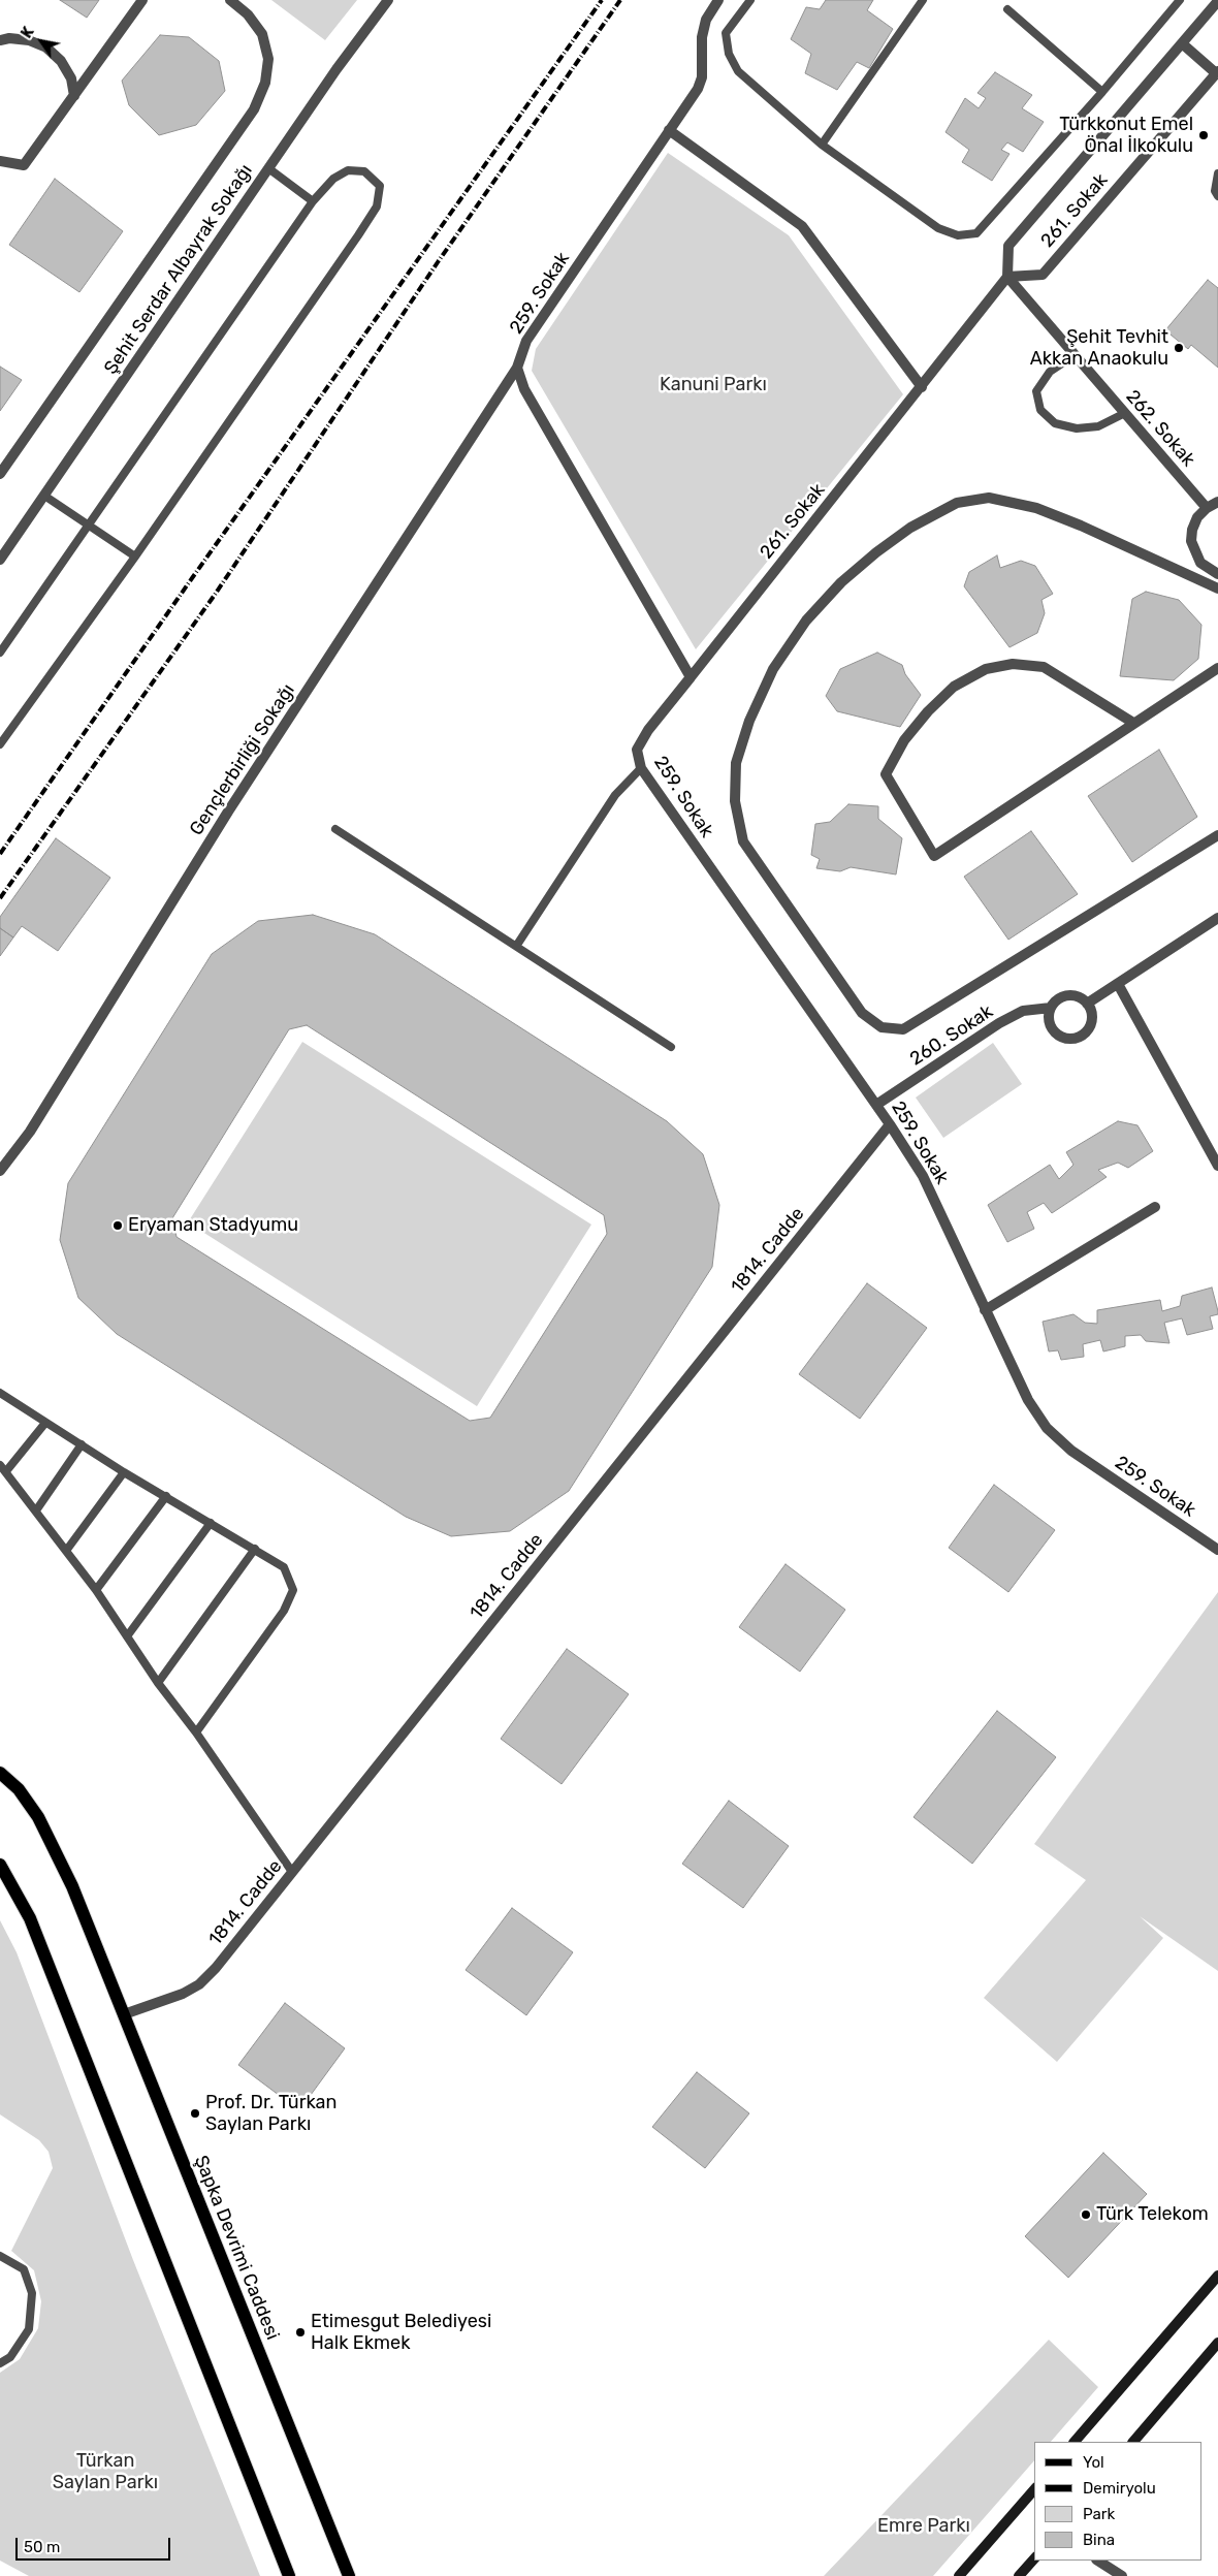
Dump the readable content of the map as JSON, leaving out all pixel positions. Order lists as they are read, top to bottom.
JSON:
{
  "streets": {
    "main road": ["Şapka Devrimi Caddesi"],
    "street": [
      "261. Sokak",
      "Şehit Serdar Albayrak Sokağı",
      "259. Sokak",
      "262. Sokak",
      "Gençlerbirliği Sokağı",
      "260. Sokak",
      "1814. Cadde"
    ]
  },
  "crossings": [
    ["261. Sokak", "259. Sokak"],
    ["261. Sokak", "262. Sokak"],
    ["259. Sokak", "Gençlerbirliği Sokağı"],
    ["259. Sokak", "260. Sokak"],
    ["259. Sokak", "1814. Cadde"],
    ["1814. Cadde", "Şapka Devrimi Caddesi"]
  ],
  "parks": ["Kanuni Parkı", "Türkan Saylan Parkı", "Emre Parkı"],
  "places": [
    "Türkkonut Emel Önal İlkokulu",
    "Şehit Tevhit Akkan Anaokulu",
    "Eryaman Stadyumu",
    "Prof. Dr. Türkan Saylan Parkı",
    "Türk Telekom",
    "Etimesgut Belediyesi Halk Ekmek"
  ],
  "legend": [
    "Yol",
    "Demiryolu",
    "Park",
    "Bina"
  ],
  "scale_bar": "50 m",
  "north": "top left"
}
